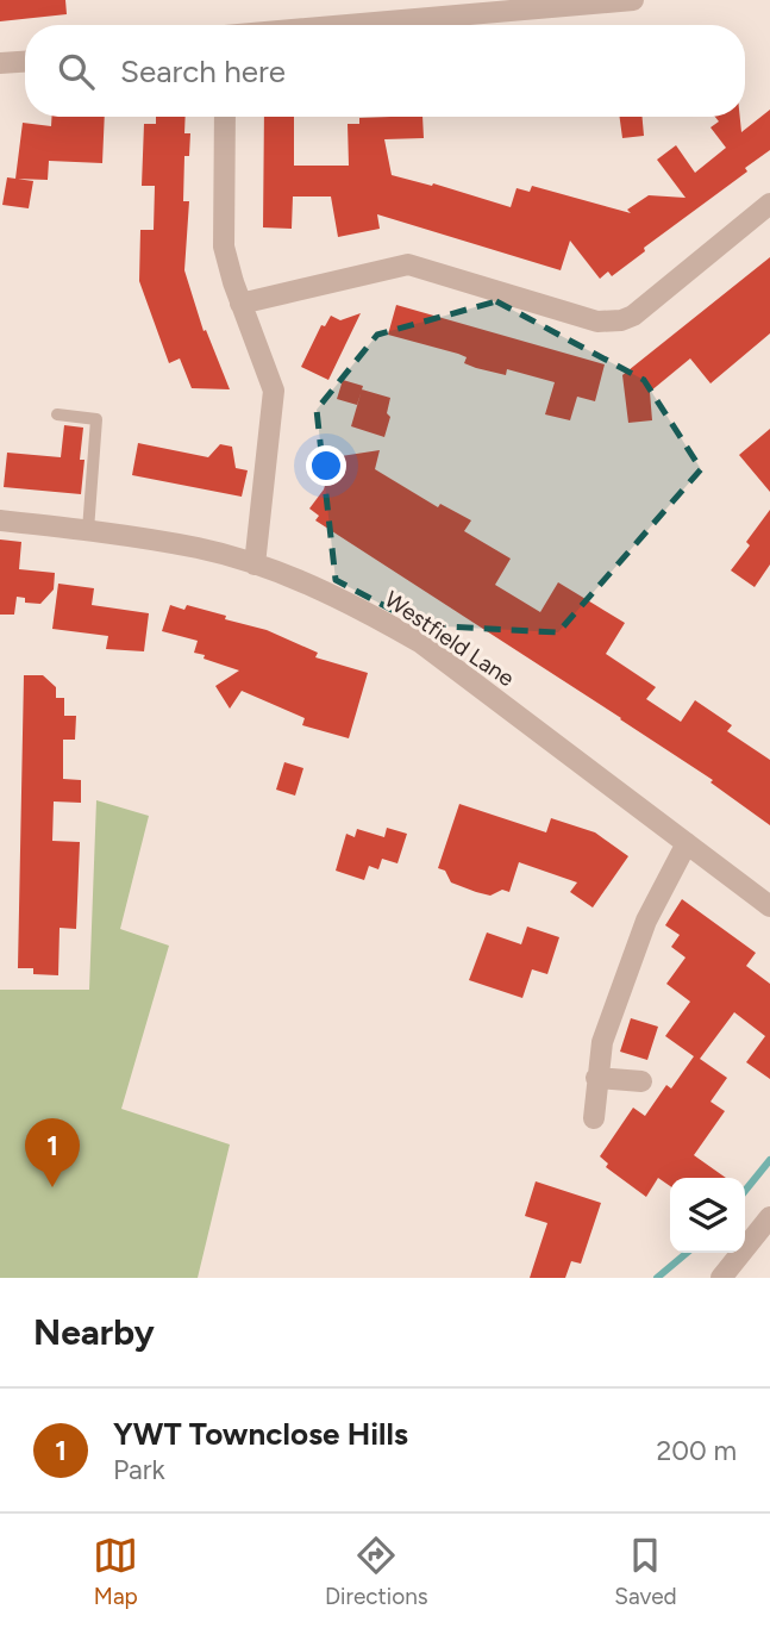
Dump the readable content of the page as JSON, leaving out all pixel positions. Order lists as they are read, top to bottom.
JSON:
{
  "streets": {
    "street": ["Westfield Lane"]
  },
  "page": {
    "search": "Search here",
    "pins": "1",
    "heading": "Nearby",
    "list": [
      {
        "mark": "1",
        "name": "YWT Townclose Hills",
        "note": "Park",
        "value": "200 m"
      }
    ],
    "nav": ["Map", "Directions", "Saved"]
  }
}
